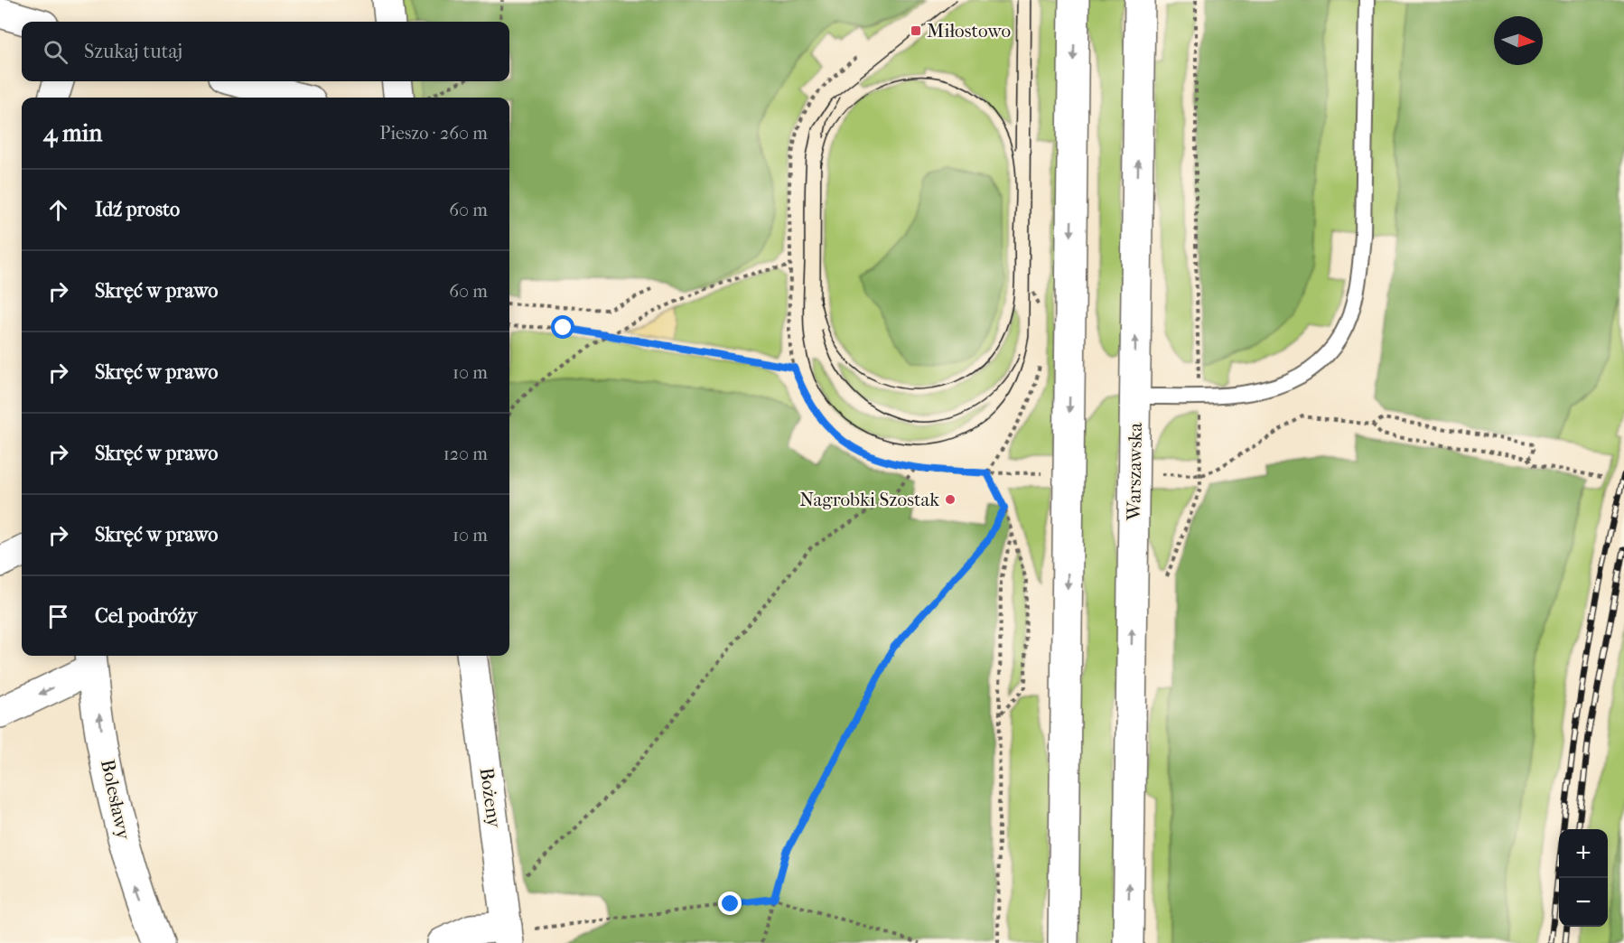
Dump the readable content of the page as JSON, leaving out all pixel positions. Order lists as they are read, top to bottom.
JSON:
{
  "streets": {
    "main road": ["Warszawska", "Bożeny", "Bolesławy"]
  },
  "one_way": ["Bolesławy"],
  "places": {
    "transit": ["Miłostowo"],
    "other": ["Nagrobki Szostak"]
  },
  "north": "right",
  "page": {
    "search": "Szukaj tutaj",
    "heading": ["4 min", "Pieszo · 260 m"],
    "list": [
      ["Idź prosto", "60 m"],
      ["Skręć w prawo", "60 m"],
      ["Skręć w prawo", "10 m"],
      ["Skręć w prawo", "120 m"],
      ["Skręć w prawo", "10 m"],
      "Cel podróży"
    ],
    "map_buttons": ["+", "−"]
  }
}
